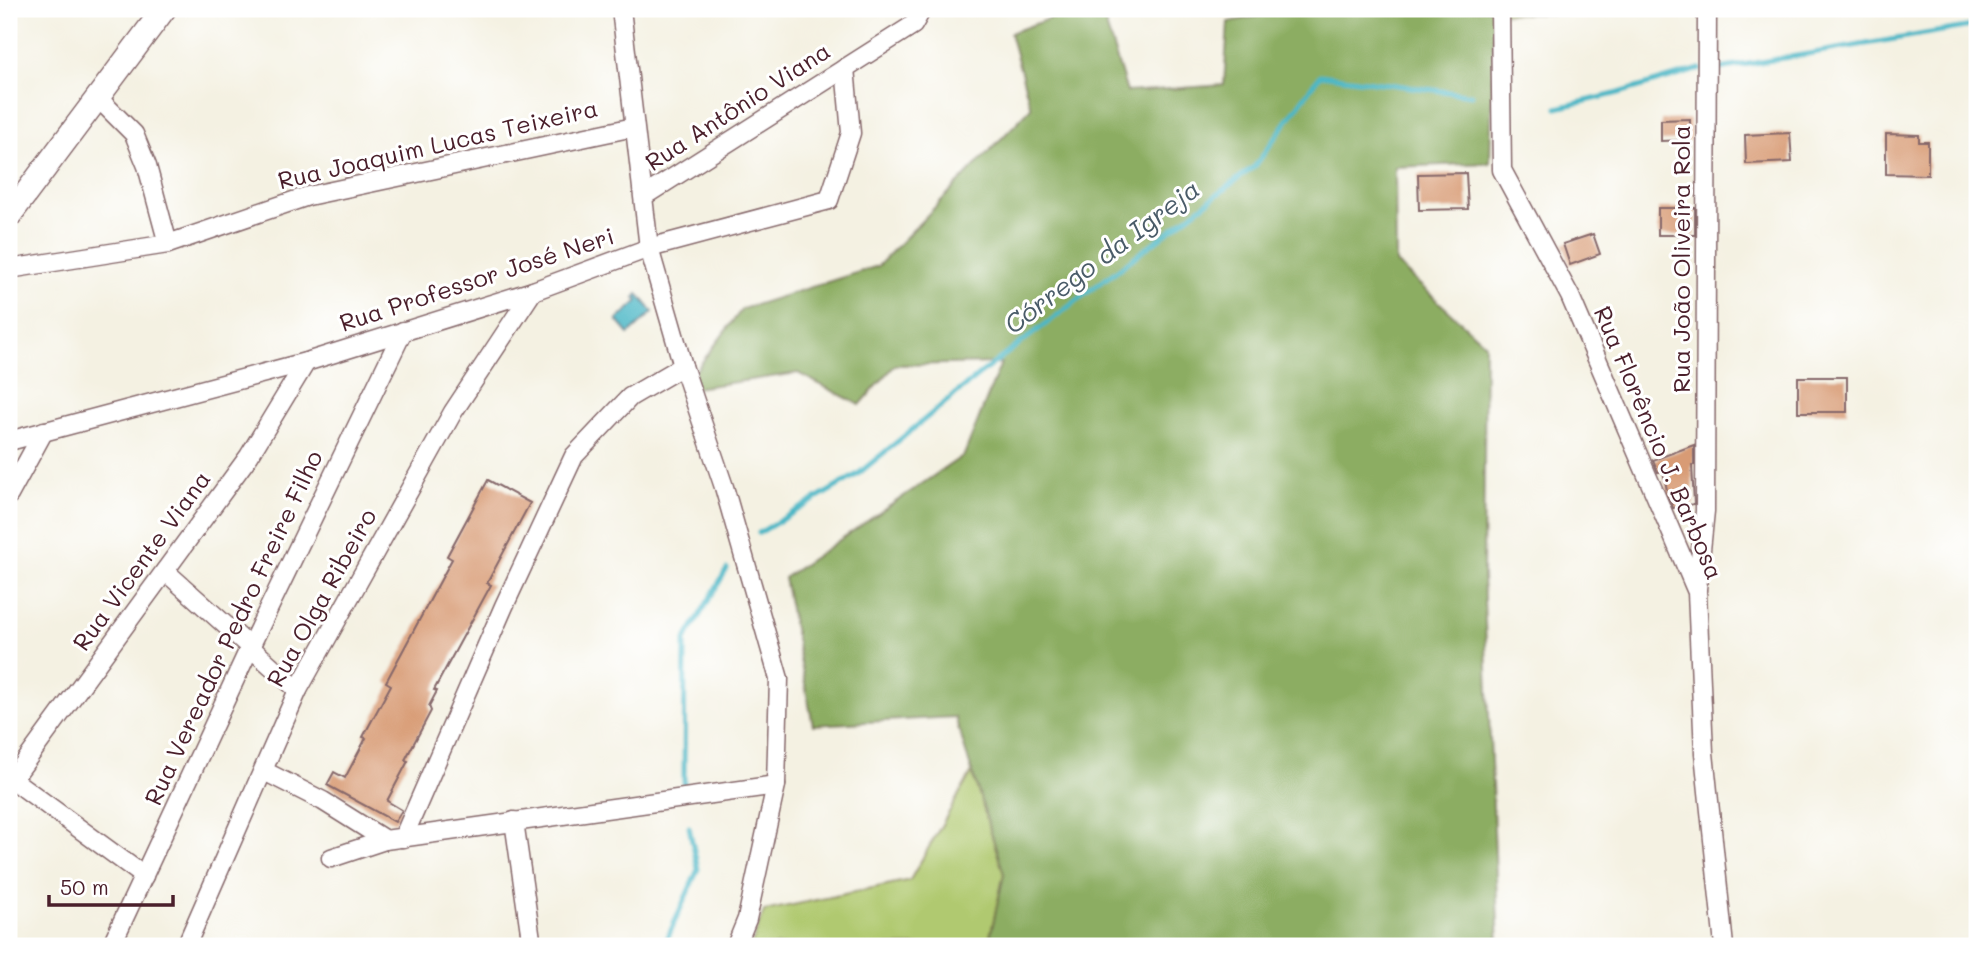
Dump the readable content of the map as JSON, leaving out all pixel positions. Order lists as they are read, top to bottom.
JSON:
{
  "streets": {
    "street": [
      "Rua Antônio Viana",
      "Rua Joaquim Lucas Teixeira",
      "Rua João Oliveira Rola",
      "Rua Professor José Neri",
      "Rua Florêncio J. Barbosa",
      "Rua Vicente Viana",
      "Rua Olga Ribeiro",
      "Rua Vereador Pedro Freire Filho"
    ]
  },
  "crossings": [
    ["Rua Antônio Viana", "Rua Professor José Neri"],
    ["Rua João Oliveira Rola", "Rua Florêncio J. Barbosa"],
    ["Rua Professor José Neri", "Rua Vicente Viana"],
    ["Rua Professor José Neri", "Rua Olga Ribeiro"],
    ["Rua Professor José Neri", "Rua Vereador Pedro Freire Filho"]
  ],
  "water": ["Córrego da Igreja"],
  "scale_bar": "50 m"
}
